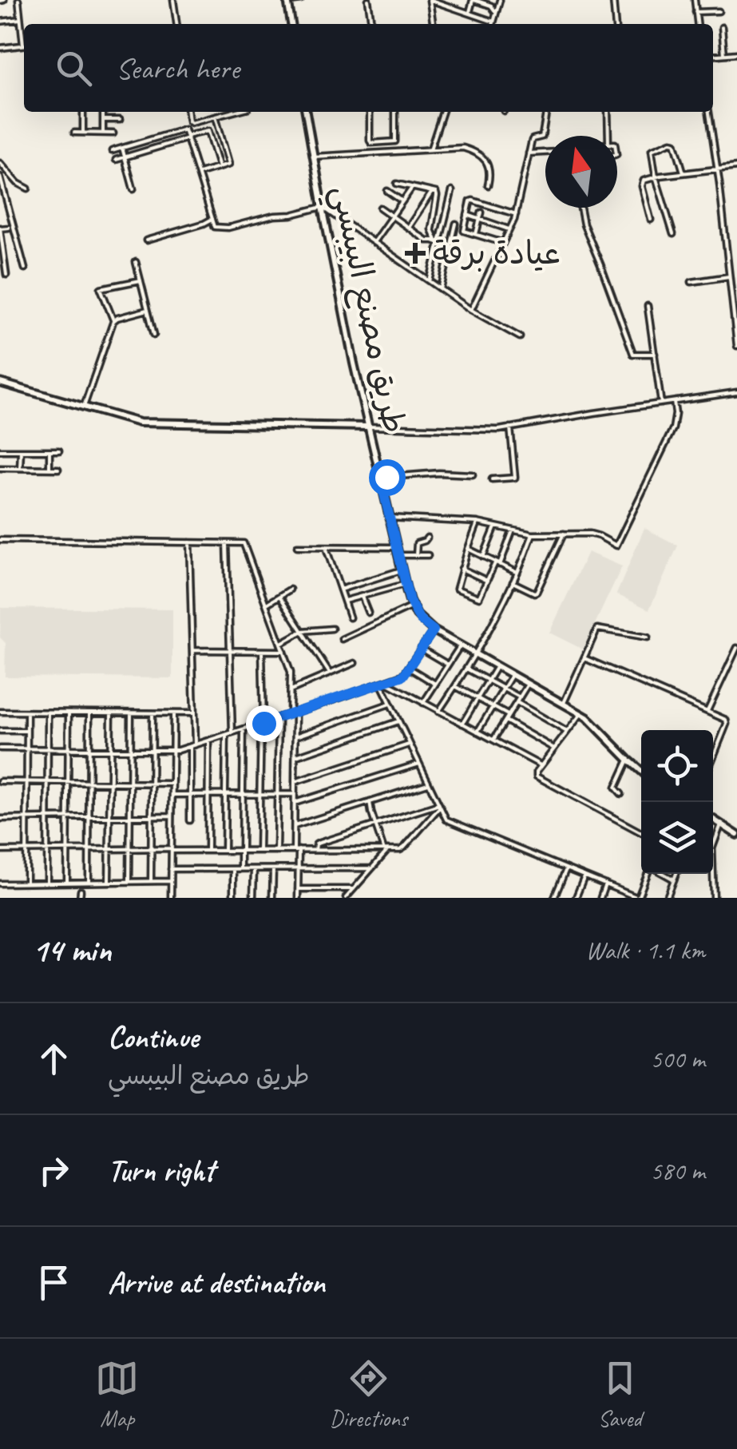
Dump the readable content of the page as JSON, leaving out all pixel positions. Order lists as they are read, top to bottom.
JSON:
{
  "streets": {
    "main road": ["طريق مصنع البيبسي"]
  },
  "places": {
    "health": ["عيادة برقة"]
  },
  "north": "top",
  "page": {
    "search": "Search here",
    "heading": ["14 min", "Walk · 1.1 km"],
    "list": [
      ["Continue", "طريق مصنع البيبسي", "500 m"],
      ["Turn right", "580 m"],
      "Arrive at destination"
    ],
    "nav": ["Map", "Directions", "Saved"]
  }
}
